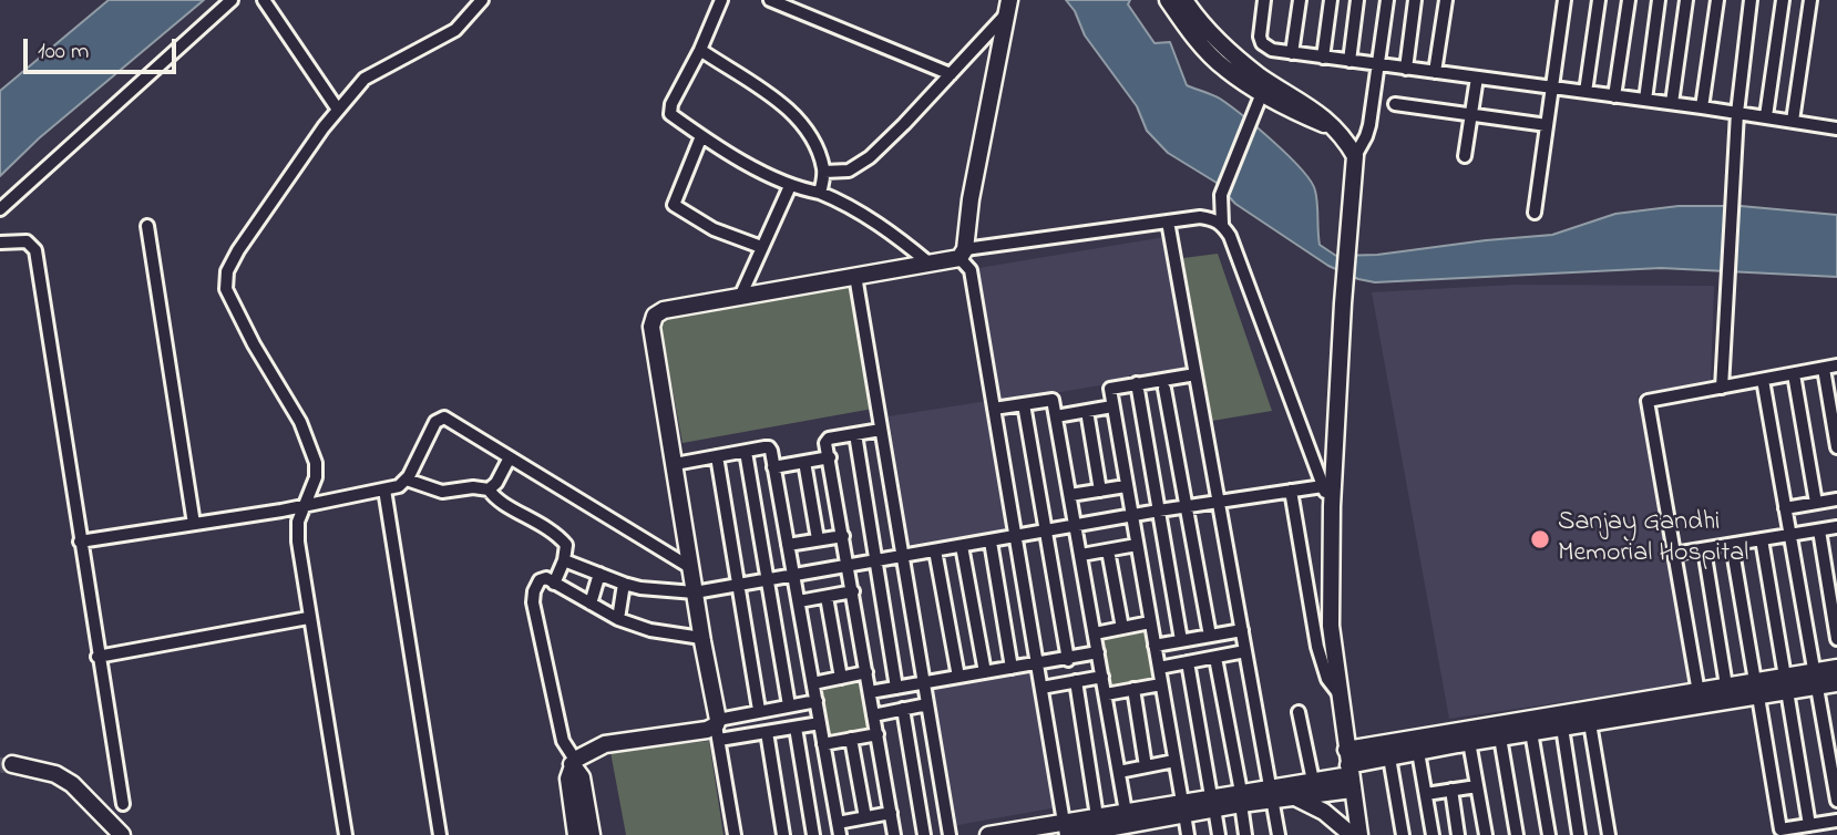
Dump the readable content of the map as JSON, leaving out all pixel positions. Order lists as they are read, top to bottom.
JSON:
{
  "places": ["Sanjay Gandhi Memorial Hospital"],
  "scale_bar": "100 m"
}
